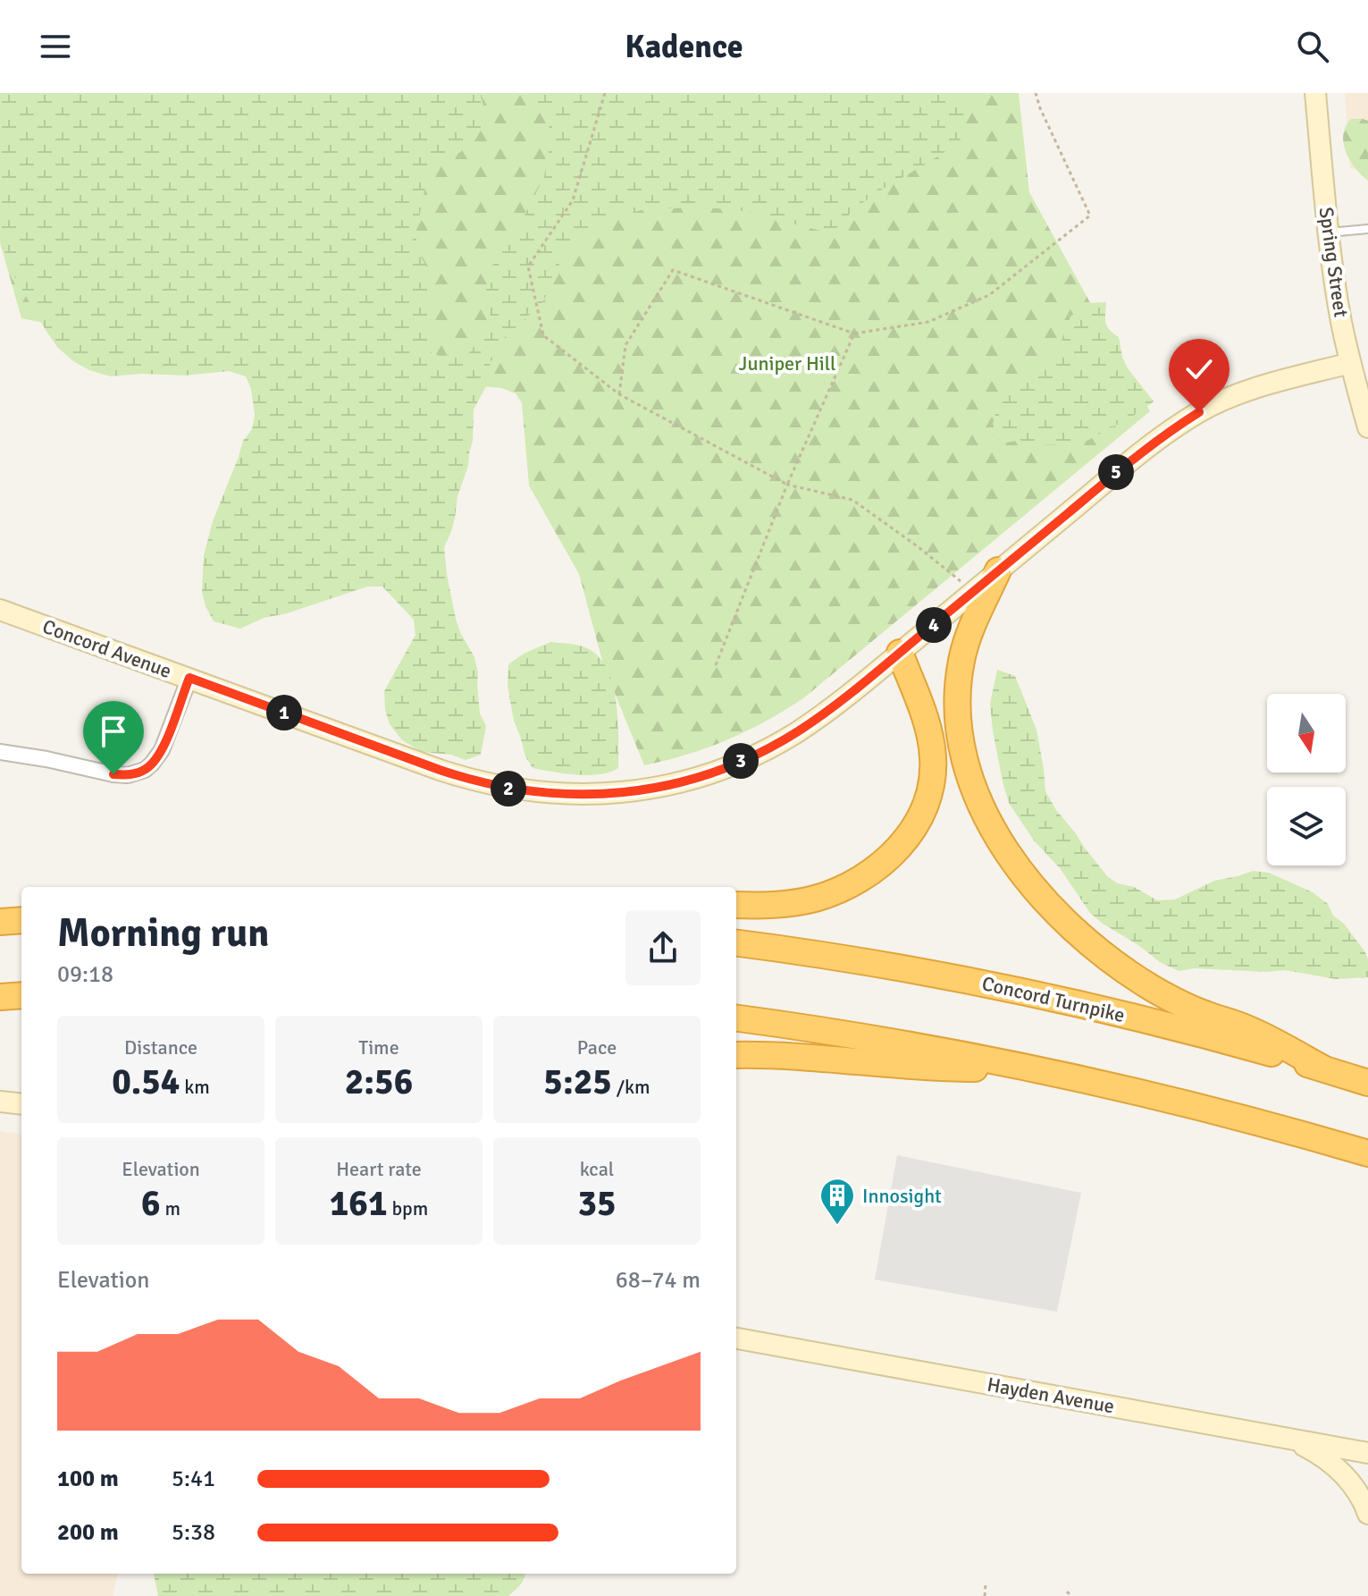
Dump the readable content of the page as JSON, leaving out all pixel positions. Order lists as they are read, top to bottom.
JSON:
{
  "streets": {
    "highway": ["Concord Turnpike"],
    "main road": ["Spring Street", "Concord Avenue", "Hayden Avenue"]
  },
  "crossings": [
    ["Spring Street", "Concord Avenue"]
  ],
  "parks": ["Juniper Hill"],
  "places": {
    "building": ["Innosight"]
  },
  "north": "bottom",
  "page": {
    "header": "Kadence",
    "pins": [
      "5",
      "4",
      "1",
      "3",
      "2"
    ],
    "heading": ["Morning run", "09:18"],
    "stats": [
      ["Distance", "0.54 km"],
      ["Time", "2:56"],
      ["Pace", "5:25 /km"],
      ["Elevation", "6 m"],
      ["Heart rate", "161 bpm"],
      ["kcal", "35"]
    ],
    "chart": ["Elevation", "68–74 m"],
    "list": [
      {
        "name": "100 m",
        "note": "5:41"
      },
      {
        "name": "200 m",
        "note": "5:38"
      }
    ]
  }
}
